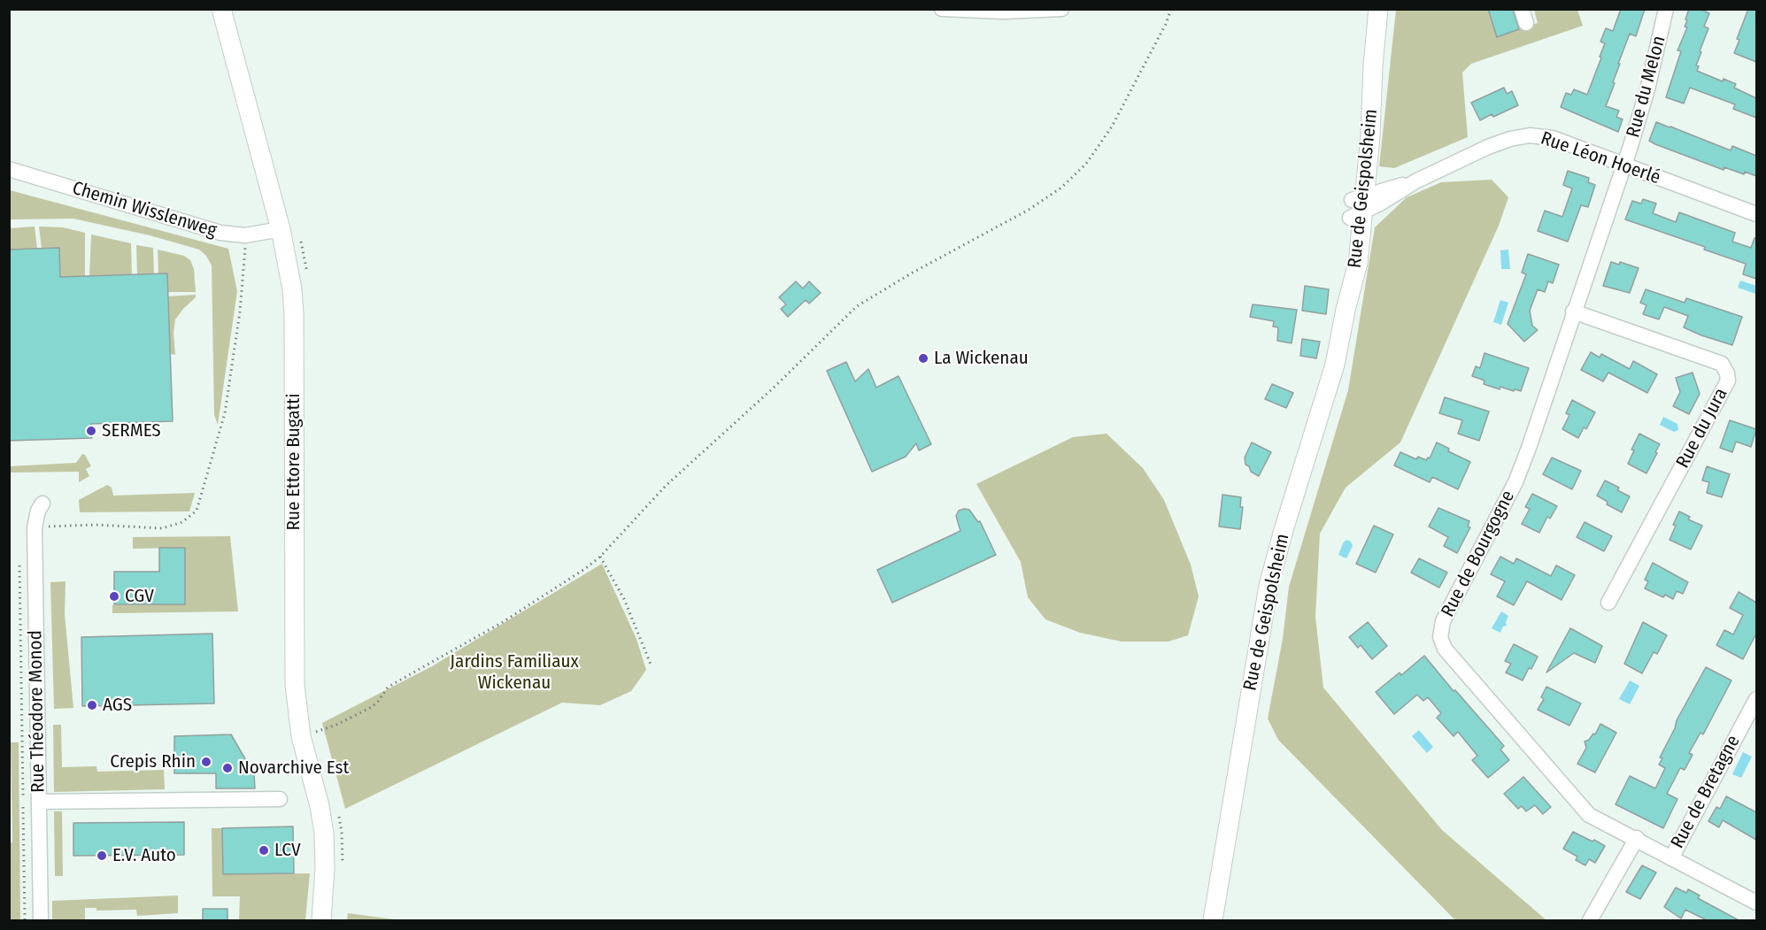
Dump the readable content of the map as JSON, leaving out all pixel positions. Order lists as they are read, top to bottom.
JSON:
{
  "streets": {
    "main road": ["Rue de Geispolsheim", "Rue Ettore Bugatti"],
    "street": [
      "Rue du Melon",
      "Rue Léon Hoerlé",
      "Chemin Wisslenweg",
      "Rue du Jura",
      "Rue de Bourgogne",
      "Rue Théodore Monod",
      "Rue de Bretagne"
    ]
  },
  "crossings": [
    ["Rue du Melon", "Rue Léon Hoerlé"],
    ["Rue du Melon", "Rue de Bourgogne"],
    ["Rue Léon Hoerlé", "Rue de Geispolsheim"],
    ["Rue Léon Hoerlé", "Rue de Bourgogne"],
    ["Chemin Wisslenweg", "Rue Ettore Bugatti"],
    ["Rue du Jura", "Rue de Bourgogne"],
    ["Rue de Bourgogne", "Rue de Bretagne"]
  ],
  "parks": ["Jardins Familiaux Wickenau"],
  "places": [
    "La Wickenau",
    "SERMES",
    "CGV",
    "AGS",
    "Crepis Rhin",
    "Novarchive Est",
    "LCV",
    "E.V. Auto"
  ]
}
